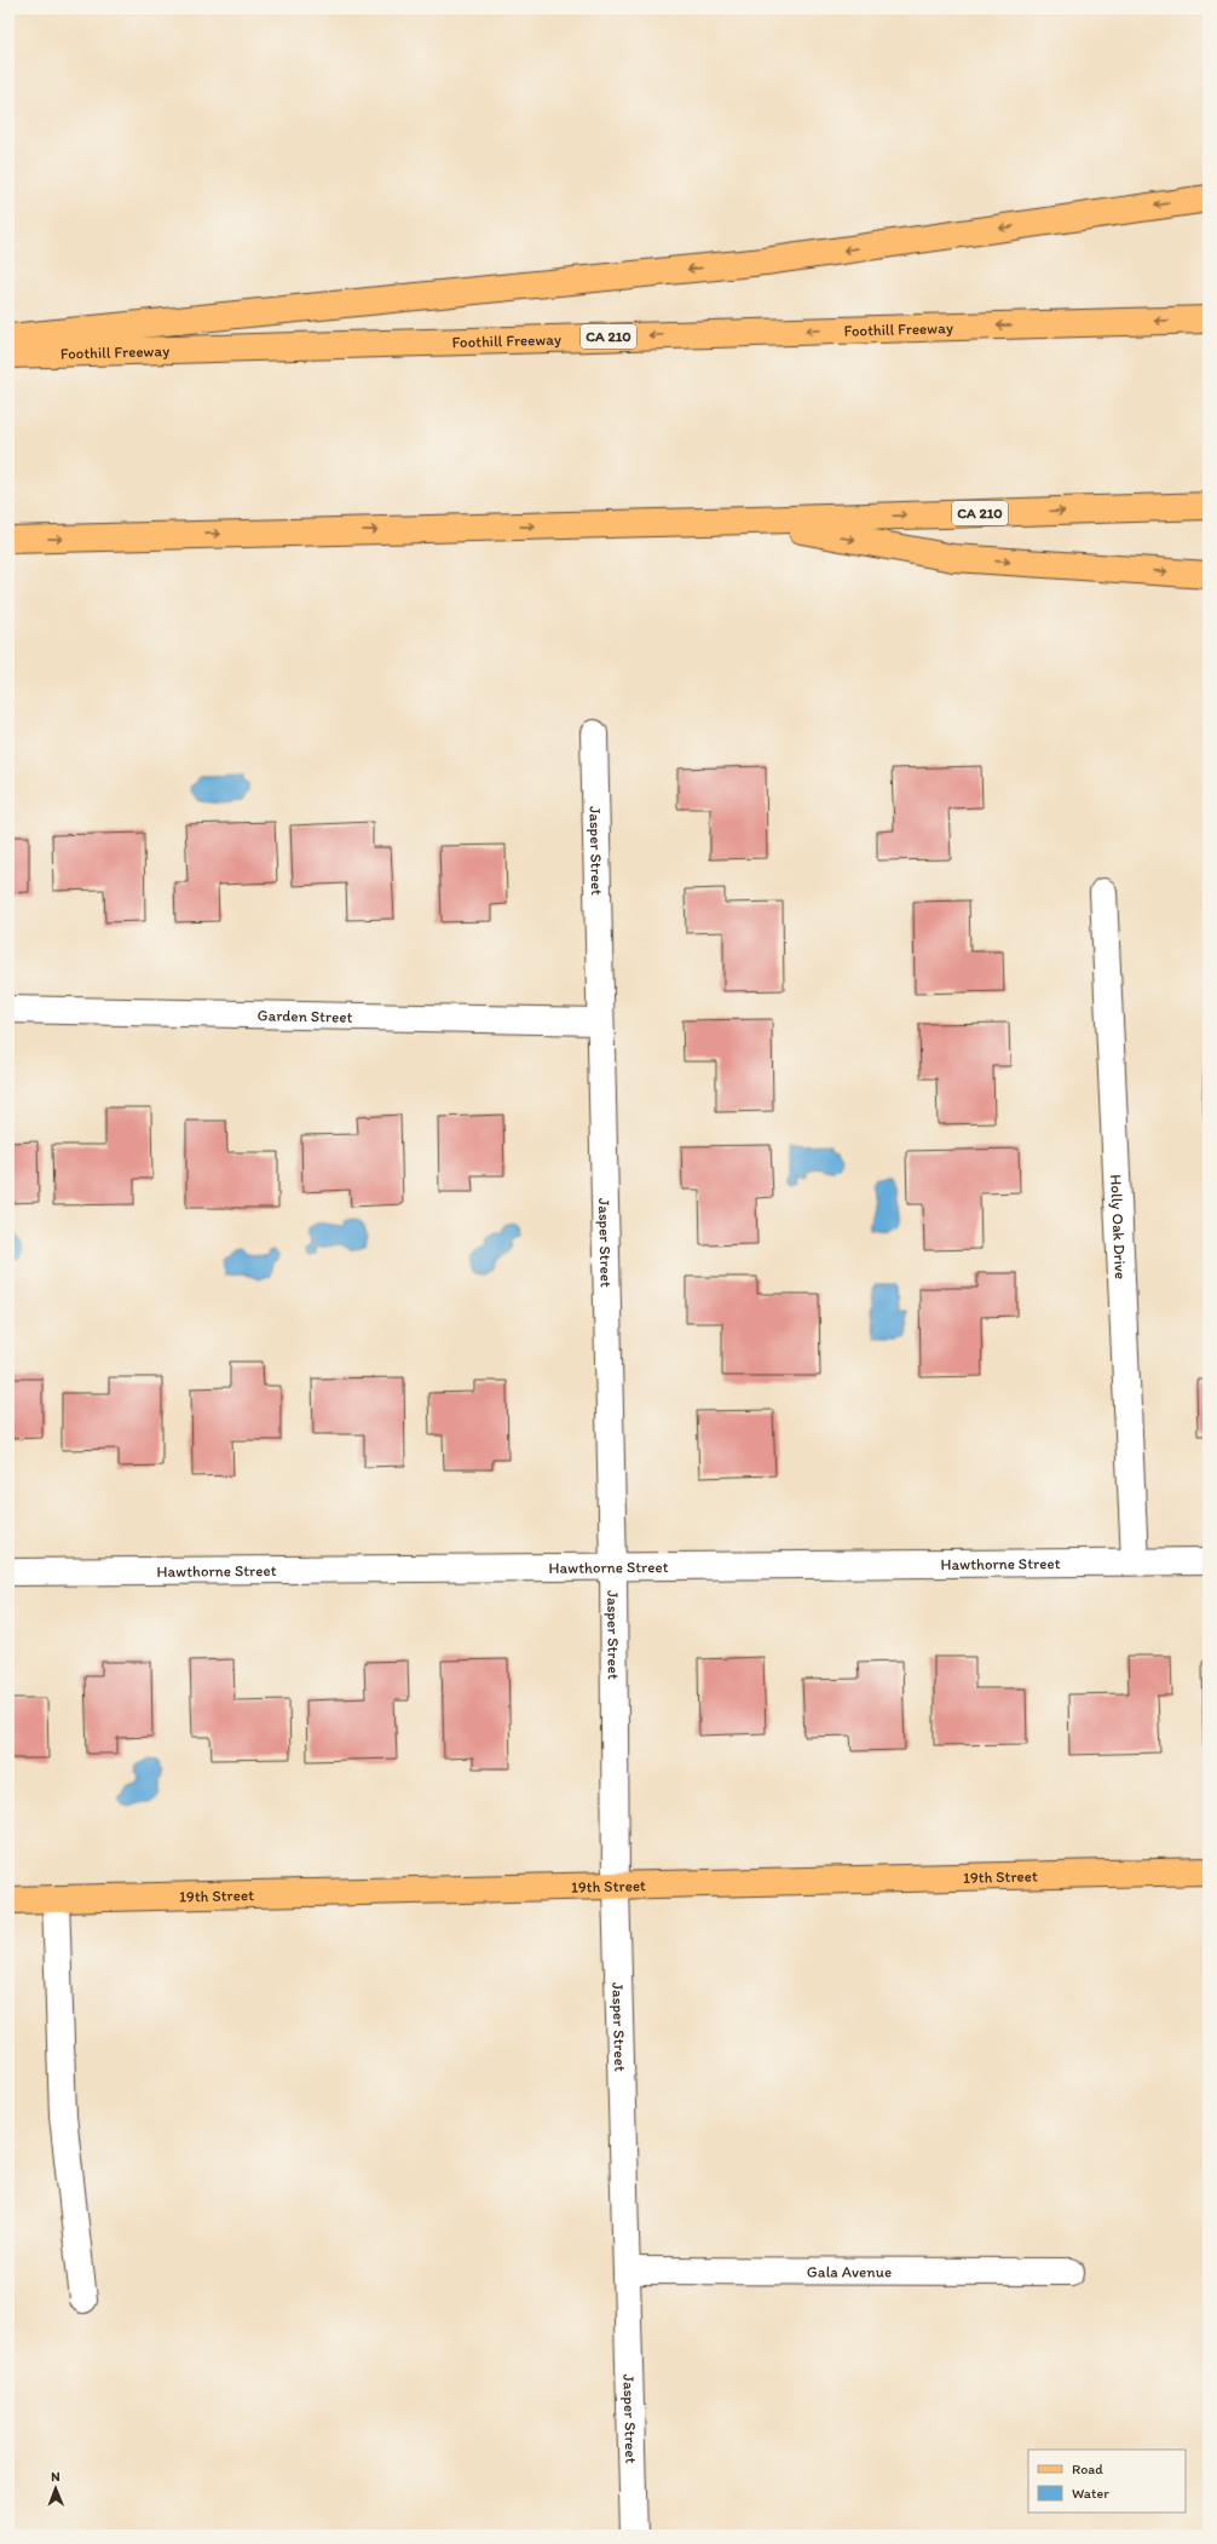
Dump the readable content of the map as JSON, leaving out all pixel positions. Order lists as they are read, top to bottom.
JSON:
{
  "streets": {
    "main road": ["Foothill Freeway", "CA 210", "19th Street"],
    "street": [
      "Jasper Street",
      "Garden Street",
      "Holly Oak Drive",
      "Hawthorne Street",
      "Gala Avenue"
    ]
  },
  "crossings": [
    ["Jasper Street", "Garden Street"],
    ["Jasper Street", "Hawthorne Street"],
    ["Jasper Street", "19th Street"],
    ["Jasper Street", "Gala Avenue"],
    ["Holly Oak Drive", "Hawthorne Street"]
  ],
  "legend": ["Road", "Water"],
  "north": "top"
}
